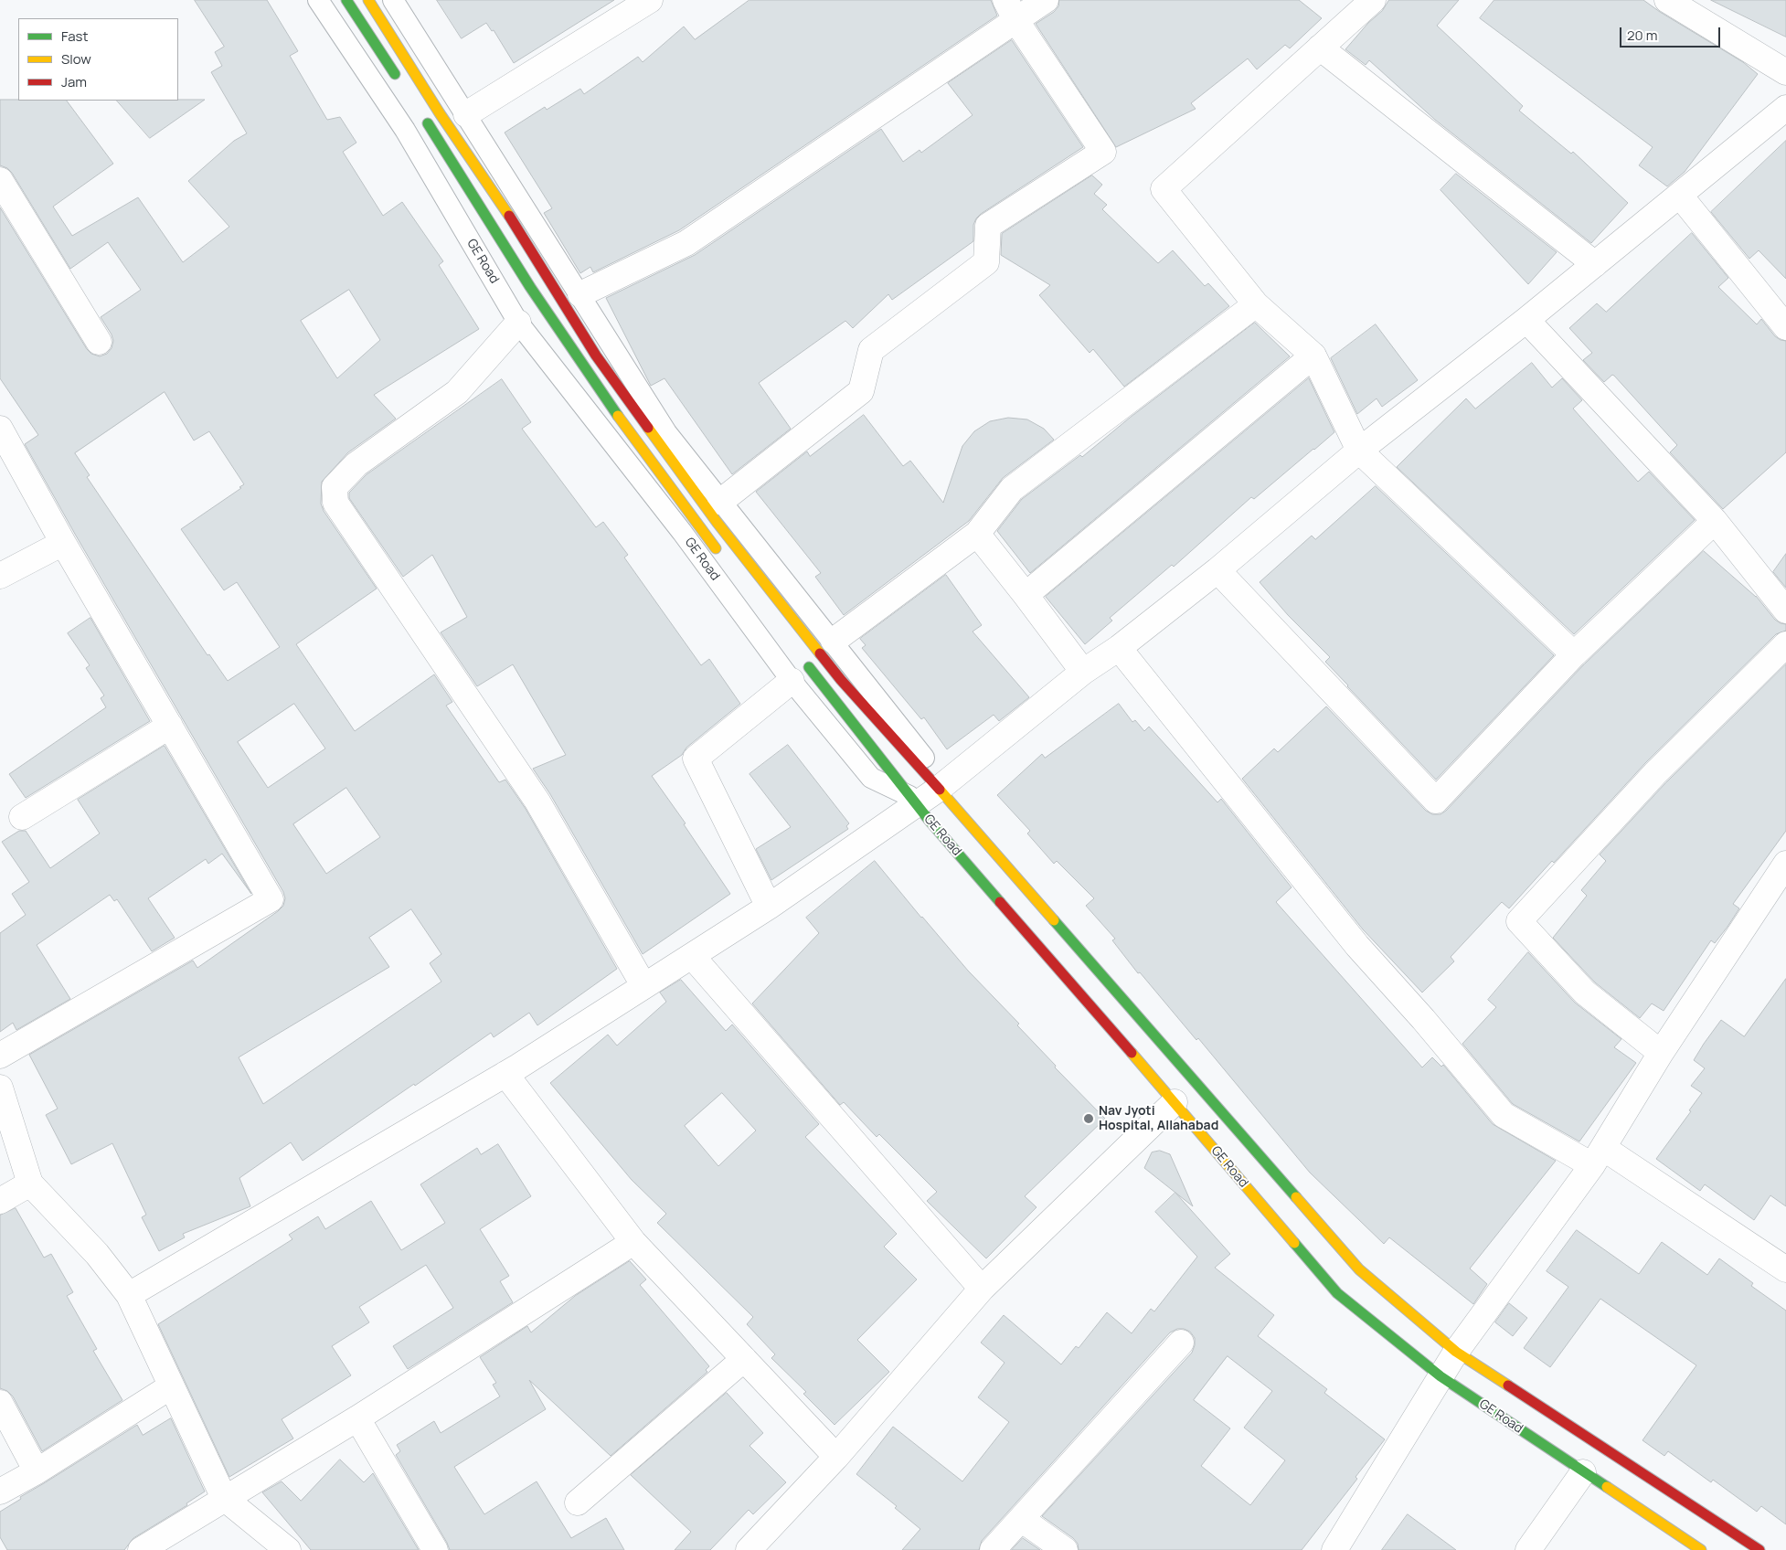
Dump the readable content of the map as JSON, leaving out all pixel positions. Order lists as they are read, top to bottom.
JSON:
{
  "streets": {
    "main road": ["GE Road"]
  },
  "places": ["Nav Jyoti Hospital, Allahabad"],
  "legend": ["Fast", "Slow", "Jam"],
  "scale_bar": "20 m"
}
